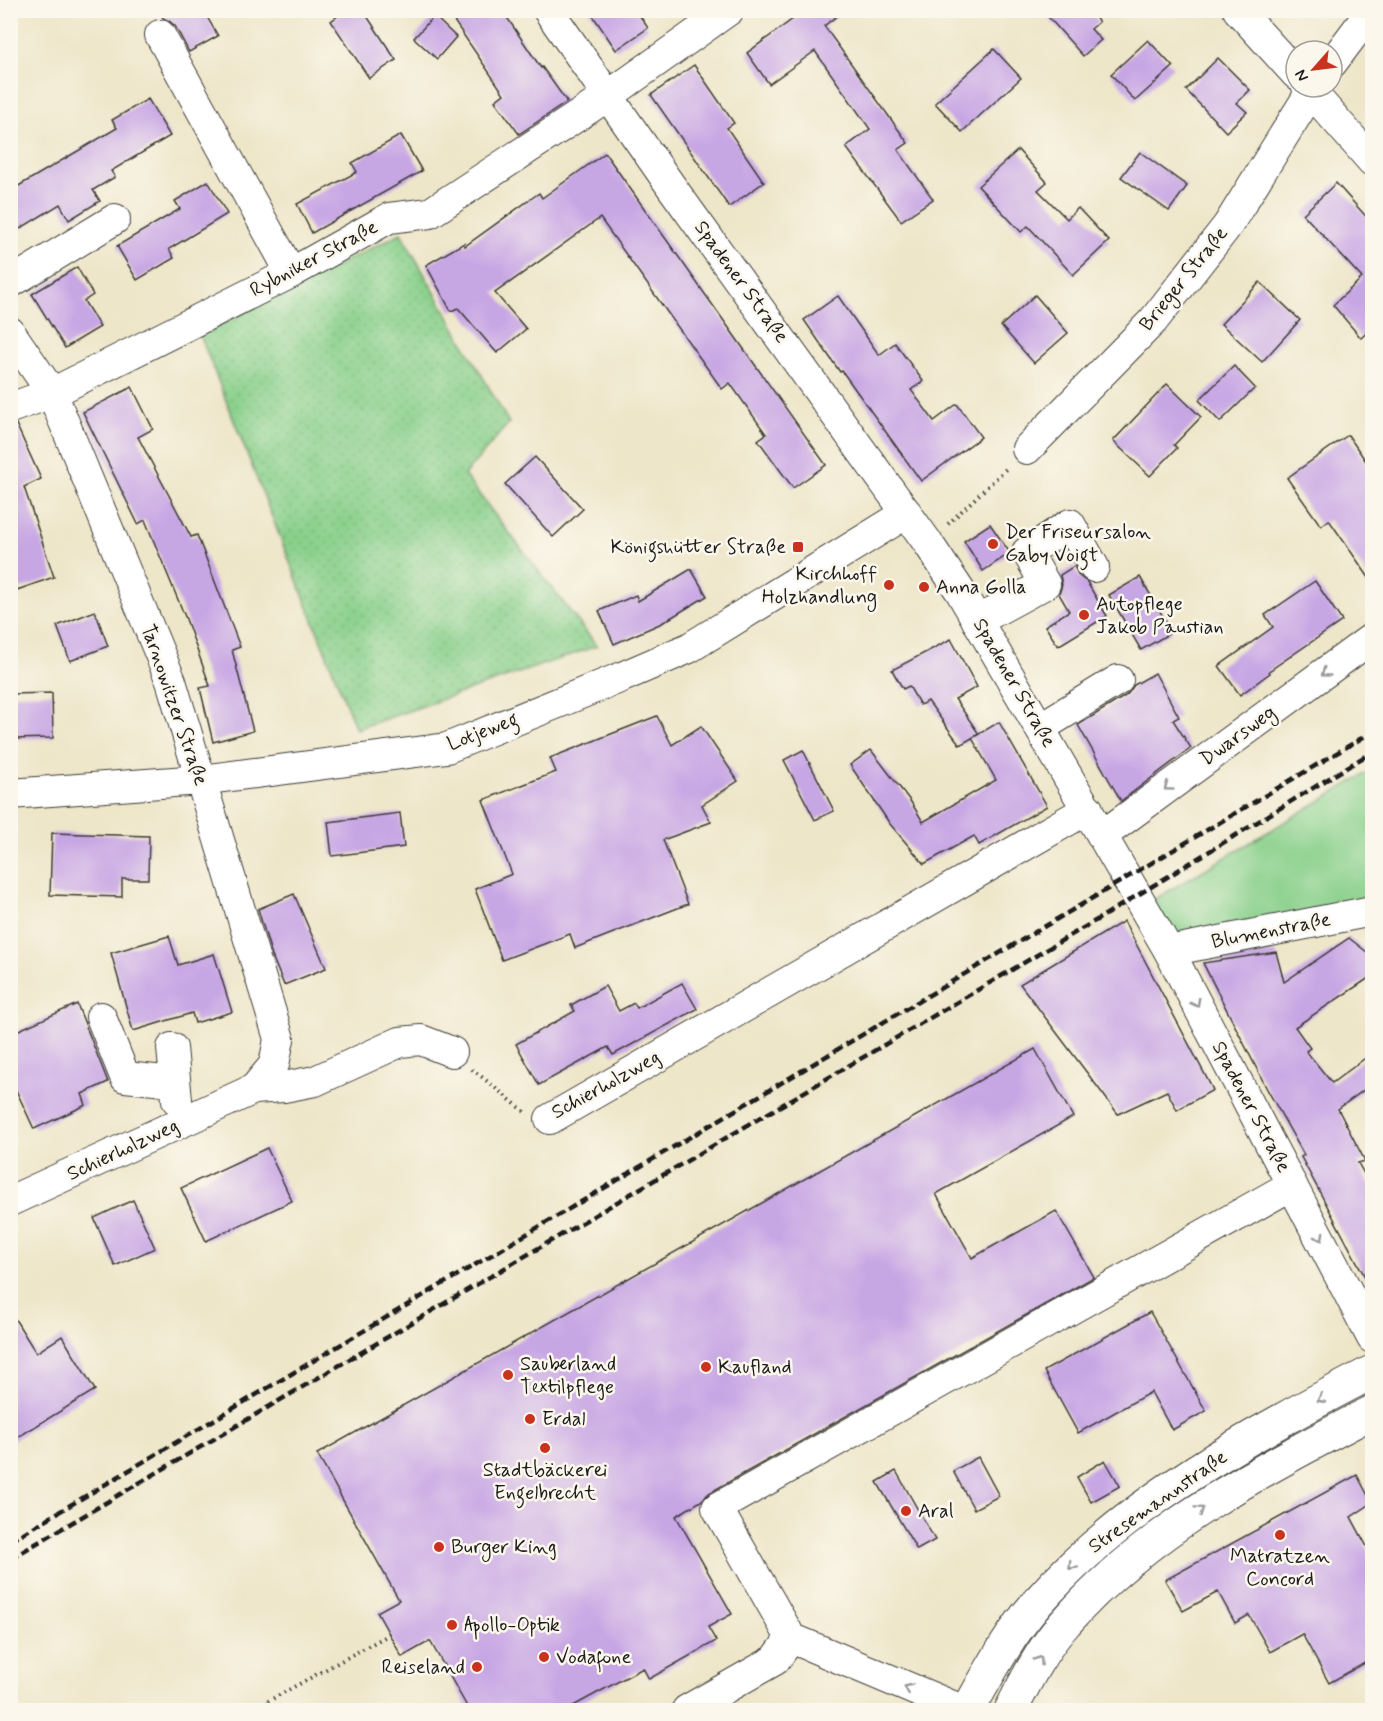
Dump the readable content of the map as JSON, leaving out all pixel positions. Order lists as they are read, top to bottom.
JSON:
{
  "streets": {
    "main road": ["Stresemannstraße"],
    "street": [
      "Rybniker Straße",
      "Brieger Straße",
      "Spadener Straße",
      "Tarnowitzer Straße",
      "Lotjeweg",
      "Dwarsweg",
      "Blumenstraße",
      "Schierholzweg"
    ]
  },
  "crossings": [
    ["Rybniker Straße", "Spadener Straße"],
    ["Rybniker Straße", "Tarnowitzer Straße"],
    ["Spadener Straße", "Lotjeweg"],
    ["Spadener Straße", "Dwarsweg"],
    ["Spadener Straße", "Blumenstraße"],
    ["Spadener Straße", "Schierholzweg"],
    ["Tarnowitzer Straße", "Lotjeweg"],
    ["Tarnowitzer Straße", "Schierholzweg"]
  ],
  "one_way": ["Dwarsweg"],
  "places": {
    "other": [
      "Der Friseursalon Gaby Voigt",
      "Kirchhoff Holzhandlung",
      "Anna Golla",
      "Autopflege Jakob Paustian",
      "Kaufland",
      "Sauberland Textilpflege",
      "Erdal",
      "Stadtbäckerei Engelbrecht",
      "Aral",
      "Matratzen Concord",
      "Burger King",
      "Apollo-Optik",
      "Vodafone",
      "Reiseland"
    ],
    "transit": ["Königshütter Straße"]
  },
  "north": "bottom left"
}
